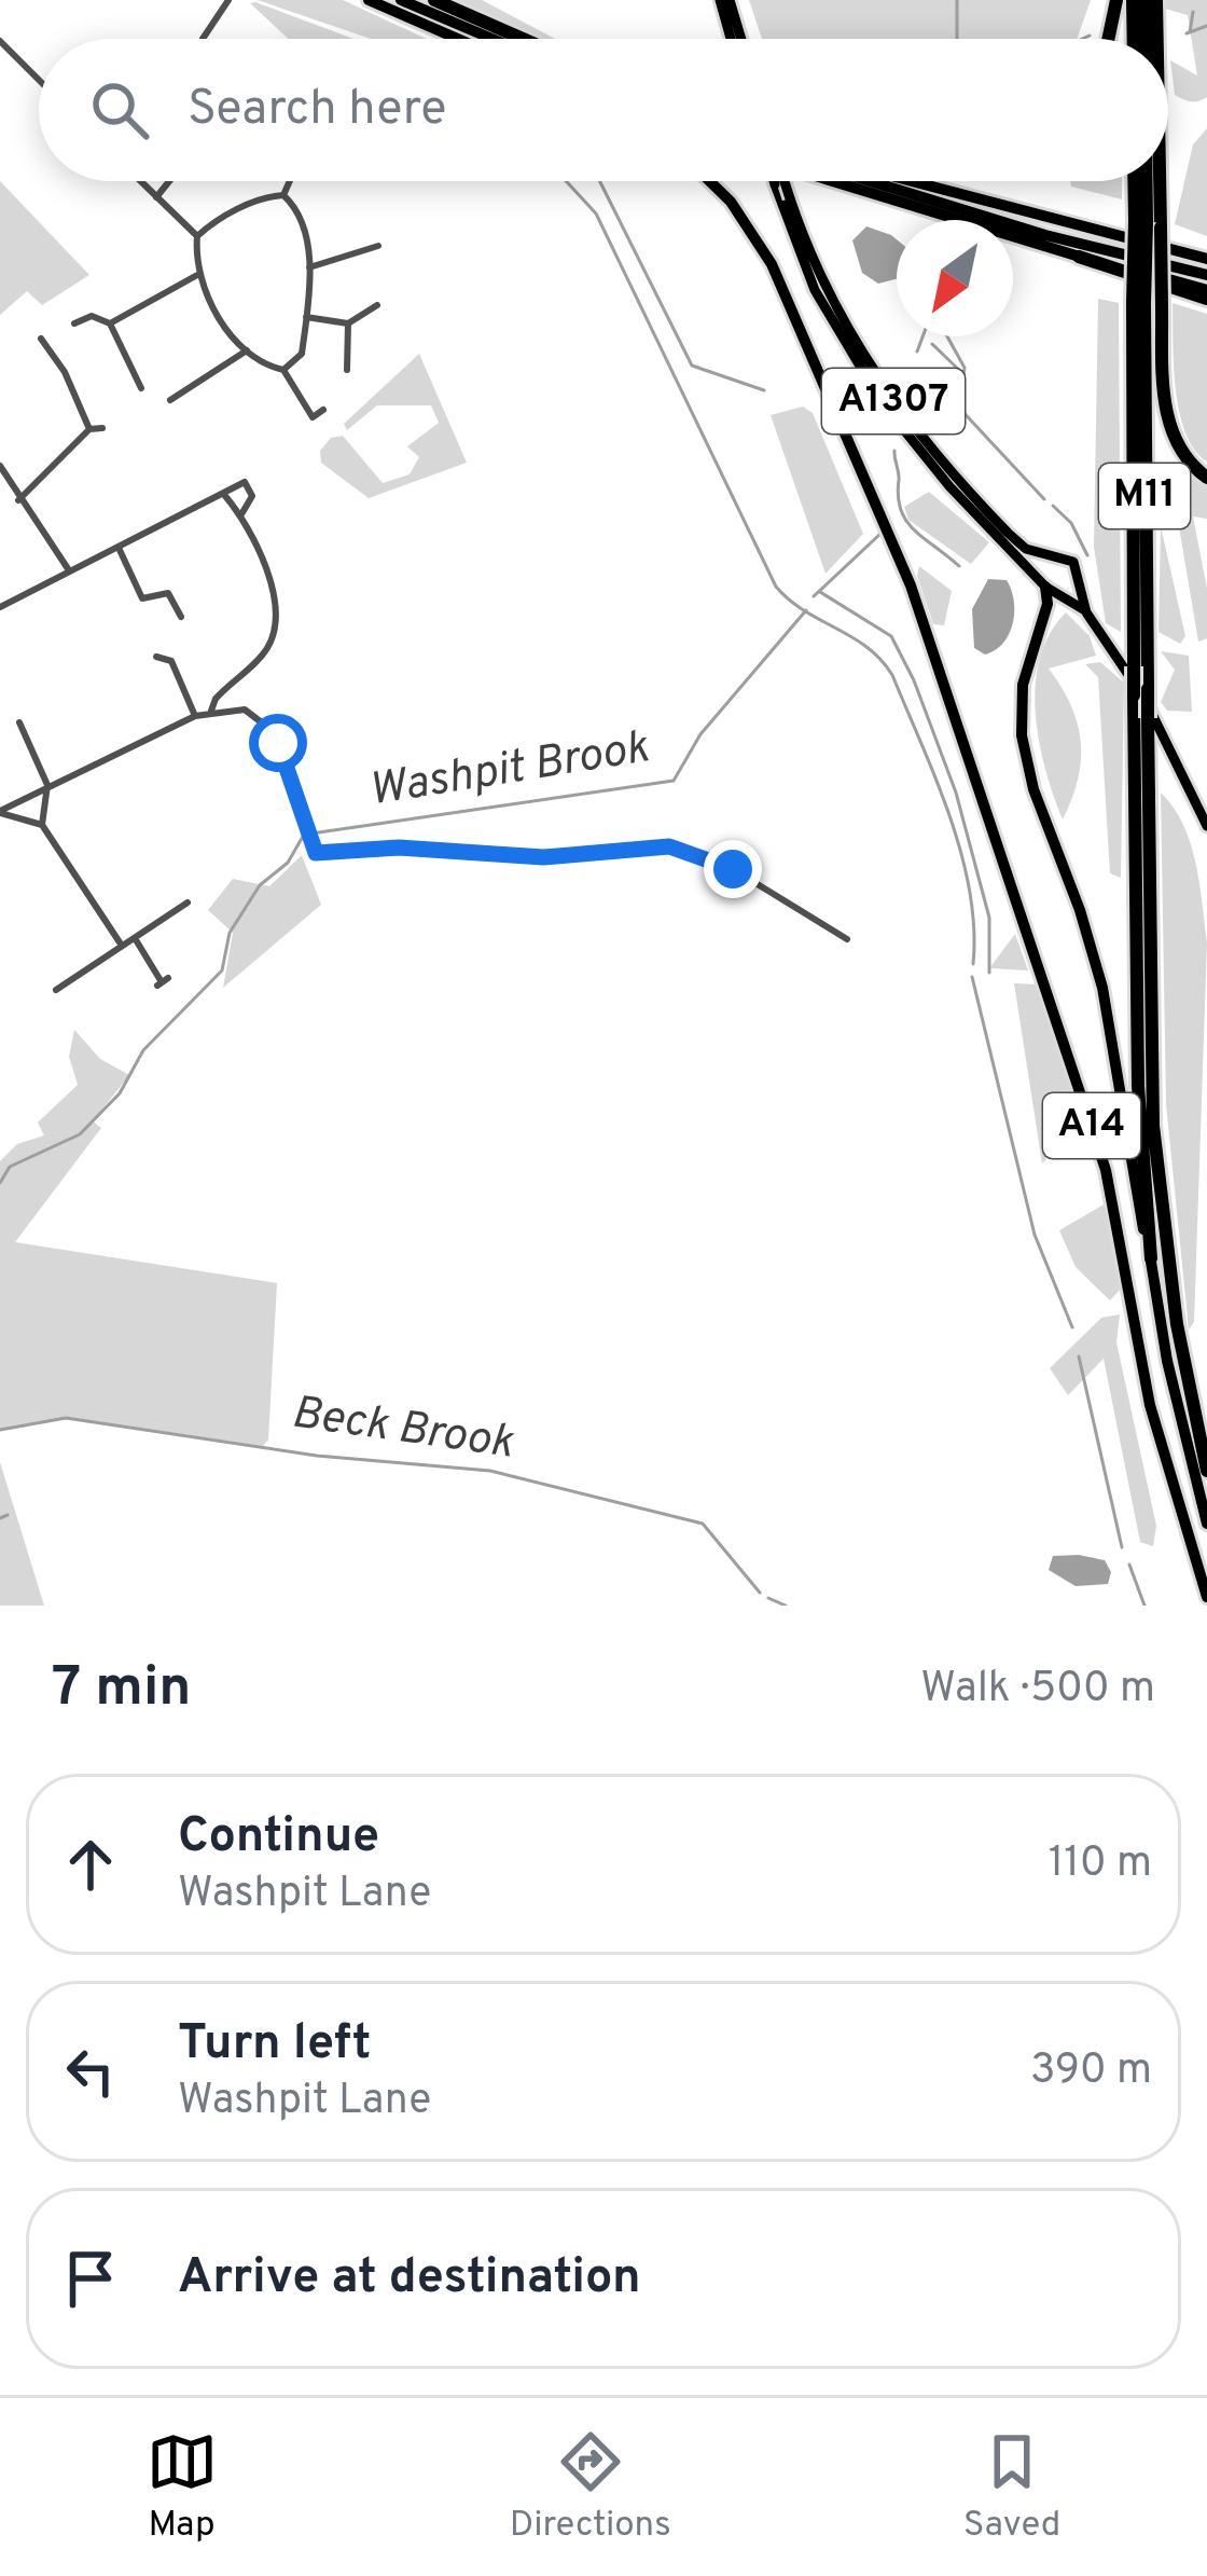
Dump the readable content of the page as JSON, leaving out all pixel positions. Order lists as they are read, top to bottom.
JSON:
{
  "streets": {
    "highway": ["M11", "A14"],
    "main road": ["A1307"]
  },
  "crossings": [
    ["A1307", "A14"],
    ["M11", "A14"]
  ],
  "water": ["Washpit Brook", "Beck Brook"],
  "north": "bottom left",
  "page": {
    "search": "Search here",
    "heading": ["7 min", "Walk · 500 m"],
    "list": [
      ["Continue", "Washpit Lane", "110 m"],
      ["Turn left", "Washpit Lane", "390 m"],
      "Arrive at destination"
    ],
    "nav": ["Map", "Directions", "Saved"]
  }
}
